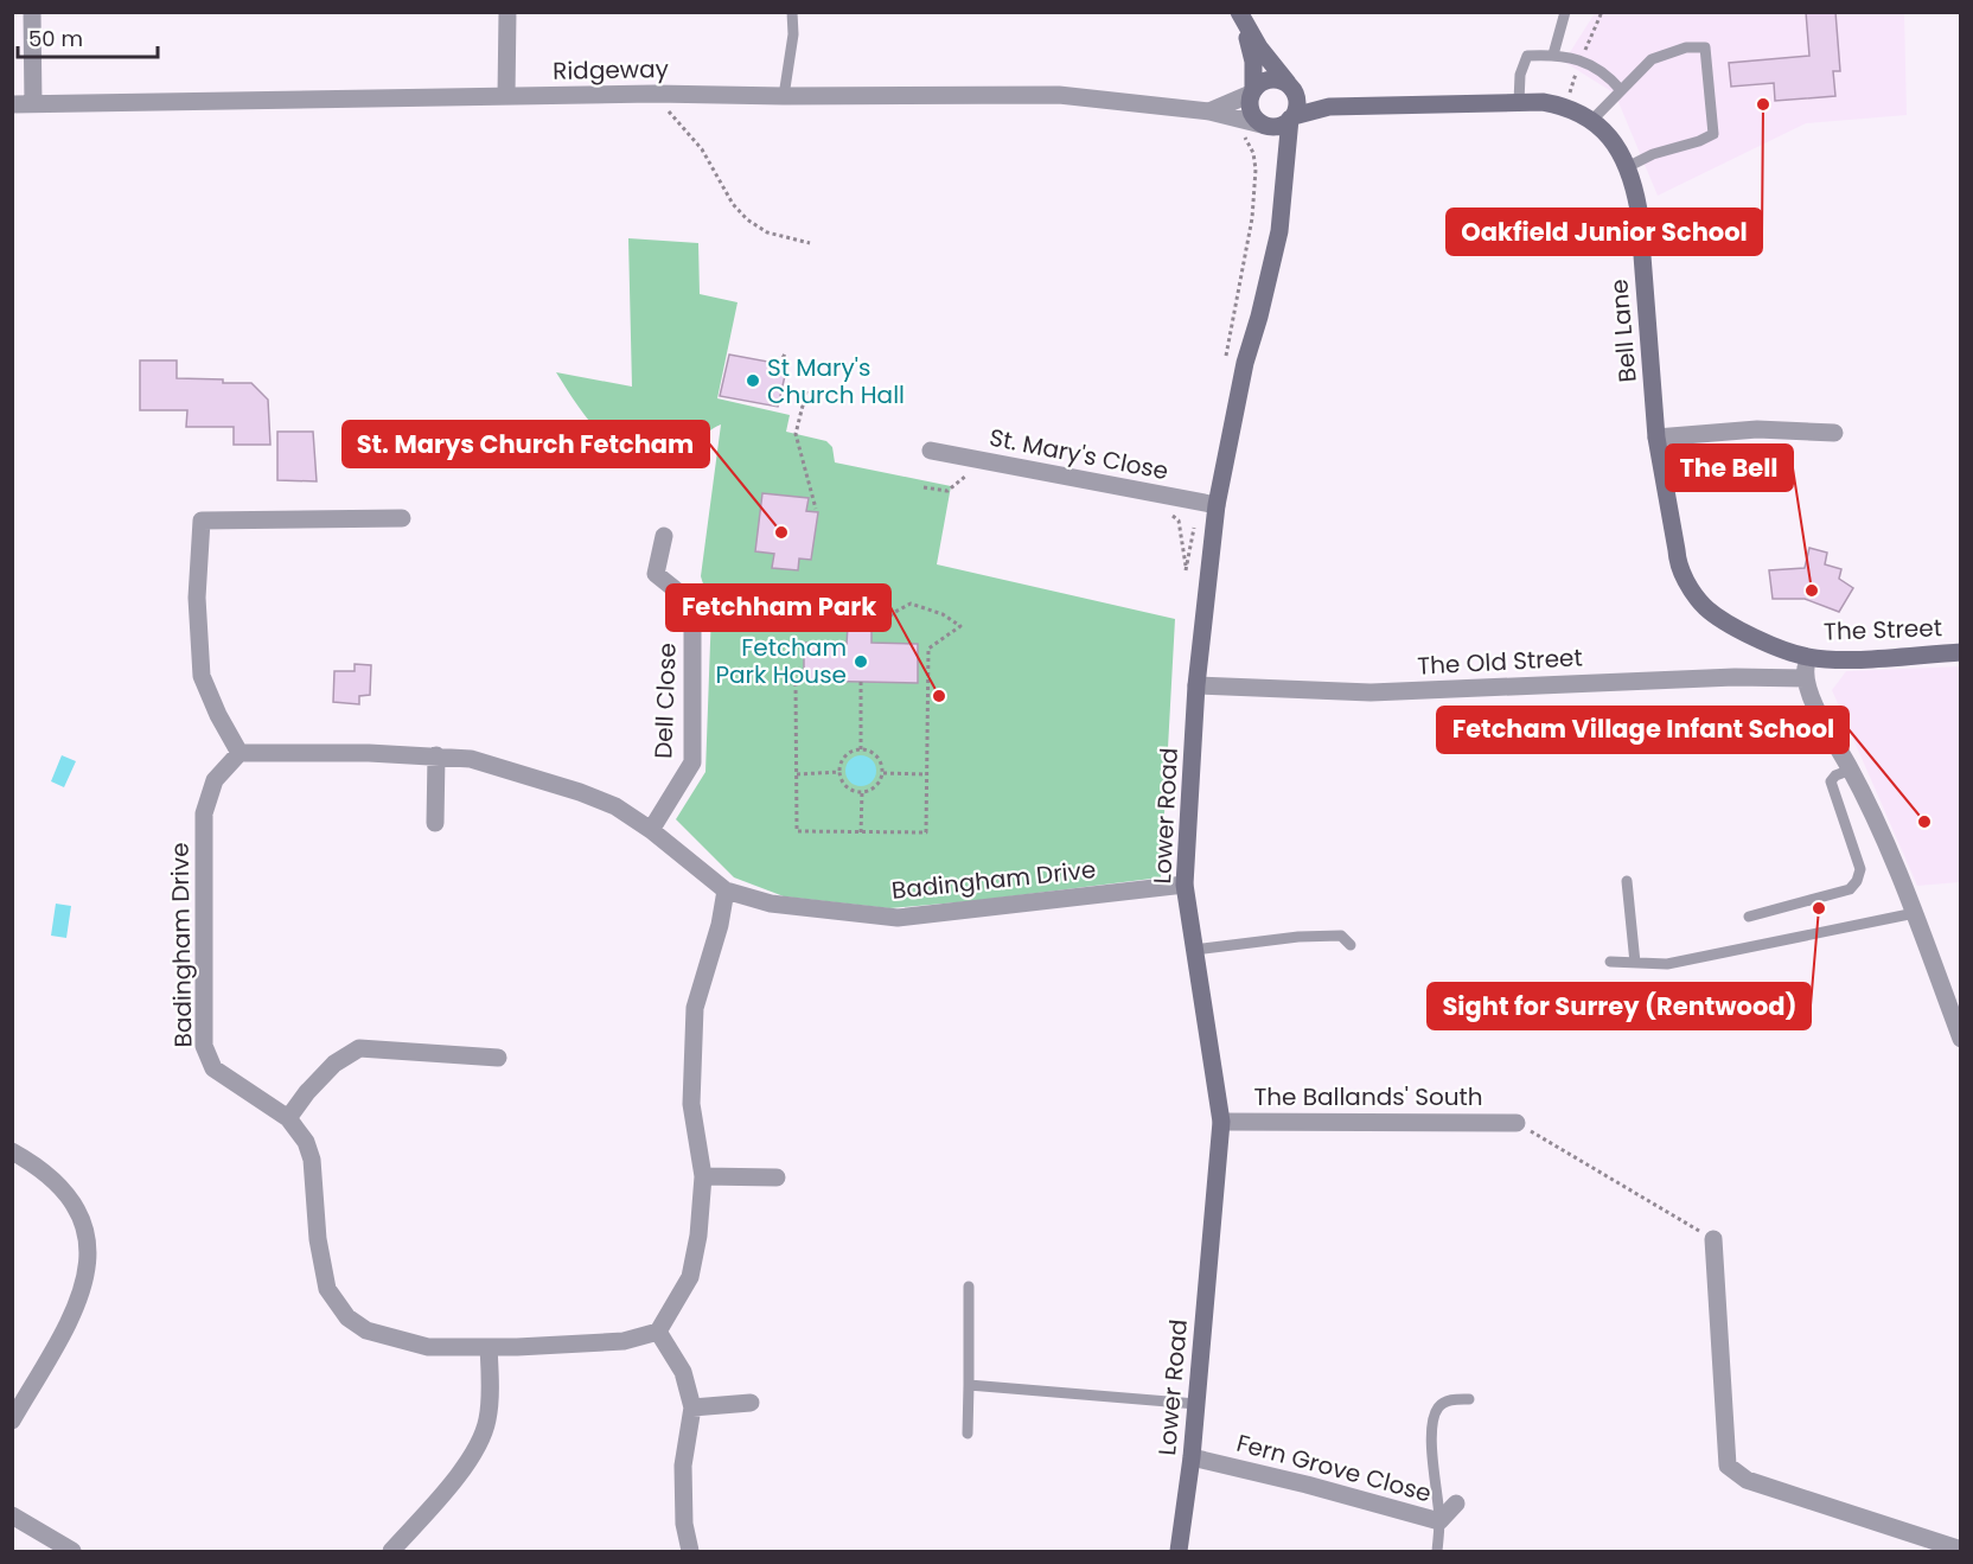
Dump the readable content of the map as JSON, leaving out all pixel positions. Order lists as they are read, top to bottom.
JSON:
{
  "streets": {
    "street": [
      "Ridgeway",
      "Bell Lane",
      "St. Mary's Close",
      "The Street",
      "The Old Street",
      "Dell Close",
      "Lower Road",
      "Badingham Drive",
      "The Ballands' South",
      "Fern Grove Close"
    ]
  },
  "crossings": [
    ["Ridgeway", "Bell Lane"],
    ["Ridgeway", "Lower Road"],
    ["Bell Lane", "The Street"],
    ["Bell Lane", "Lower Road"],
    ["St. Mary's Close", "Lower Road"],
    ["The Old Street", "Lower Road"],
    ["Dell Close", "Badingham Drive"],
    ["Lower Road", "Badingham Drive"],
    ["Lower Road", "The Ballands' South"],
    ["Lower Road", "Fern Grove Close"]
  ],
  "places": [
    "Oakfield Junior School",
    "St Mary's Church Hall",
    "St. Marys Church Fetcham",
    "The Bell",
    "Fetcham Park House",
    "Fetchham Park",
    "Fetcham Village Infant School",
    "Sight for Surrey (Rentwood)"
  ],
  "scale_bar": "50 m"
}
